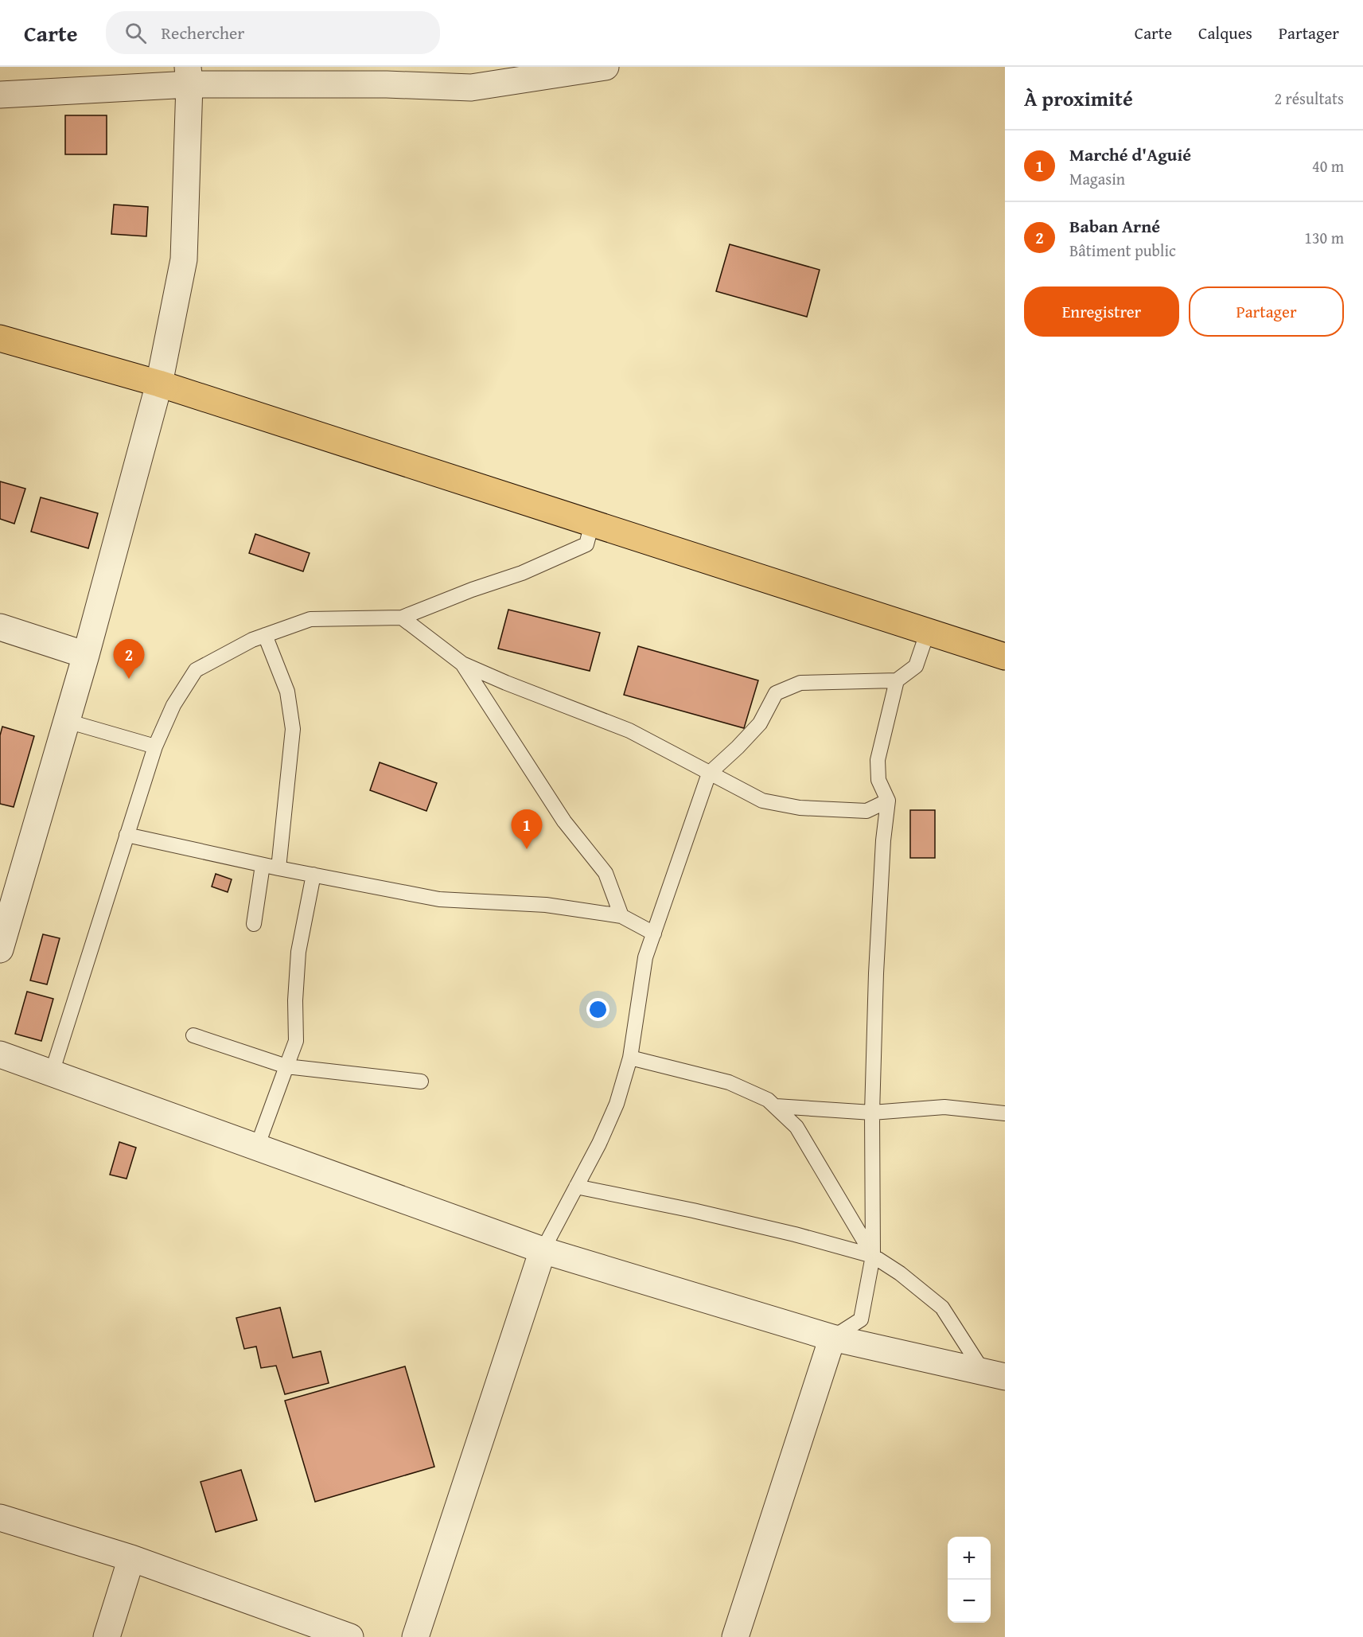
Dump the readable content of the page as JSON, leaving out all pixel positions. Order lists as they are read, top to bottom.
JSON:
{
  "page": {
    "header": "Carte",
    "search": "Rechercher",
    "nav": ["Carte", "Calques", "Partager"],
    "heading": ["À proximité", "2 résultats"],
    "list": [
      {
        "mark": "1",
        "name": "Marché d'Aguié",
        "note": "Magasin",
        "value": "40 m"
      },
      {
        "mark": "2",
        "name": "Baban Arné",
        "note": "Bâtiment public",
        "value": "130 m"
      }
    ],
    "buttons": ["Enregistrer", "Partager"],
    "pins": ["2", "1"],
    "map_buttons": ["+", "−"]
  }
}
